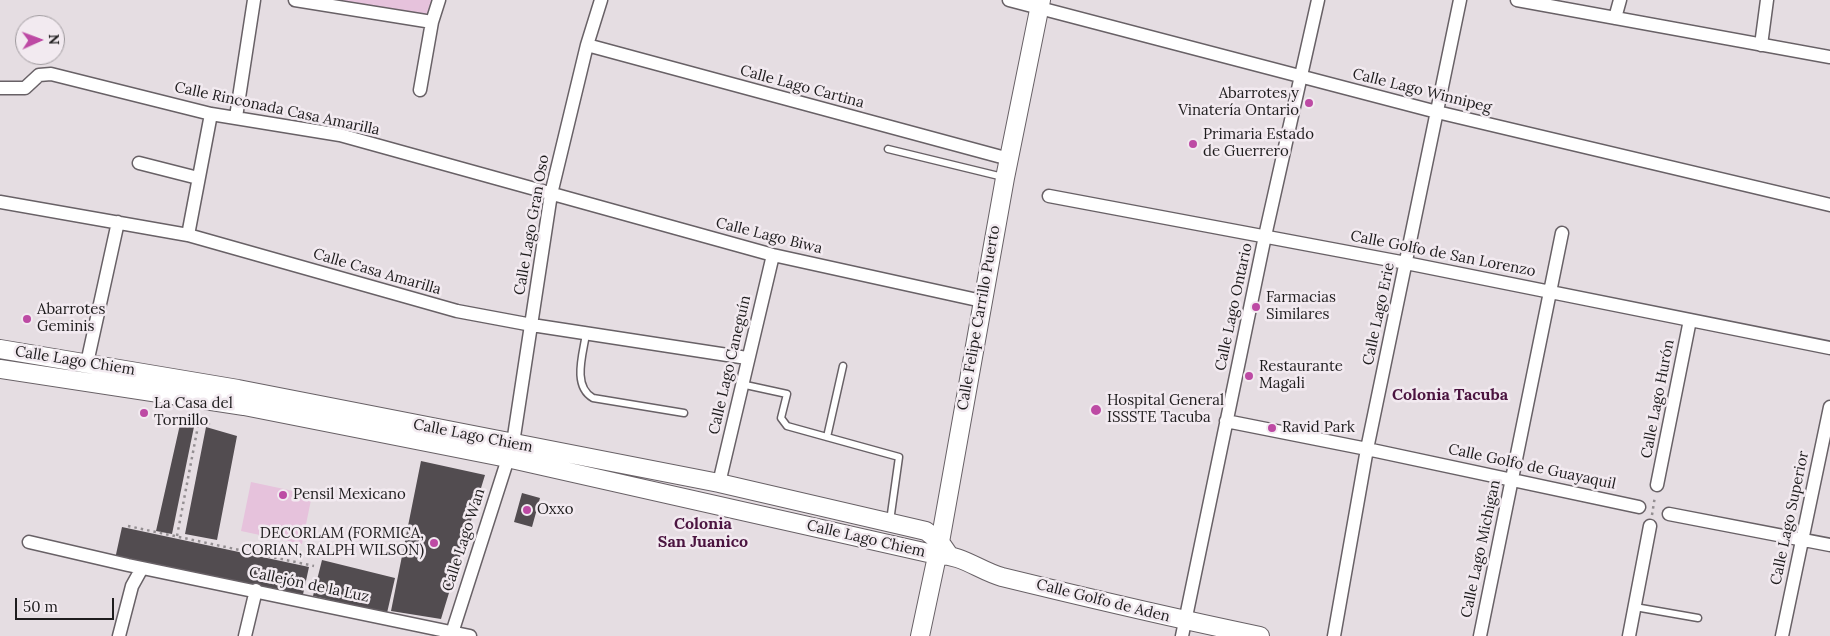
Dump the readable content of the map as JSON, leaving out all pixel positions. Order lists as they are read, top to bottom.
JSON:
{
  "streets": {
    "street": [
      "Calle Lago Cartina",
      "Calle Lago Winnipeg",
      "Calle Rinconada Casa Amarilla",
      "Calle Lago Gran Oso",
      "Calle Lago Biwa",
      "Calle Golfo de San Lorenzo",
      "Calle Casa Amarilla",
      "Calle Lago Ontario",
      "Calle Lago Erie",
      "Calle Felipe Carrillo Puerto",
      "Calle Lago Chiem",
      "Calle Lago Caneguín",
      "Calle Lago Hurón",
      "Calle Golfo de Guayaquil",
      "Calle Lago Superior",
      "Calle Lago Wan",
      "Calle Lago Michigan",
      "Callejón de la Luz",
      "Calle Golfo de Aden"
    ]
  },
  "crossings": [
    ["Calle Lago Cartina", "Calle Lago Gran Oso"],
    ["Calle Lago Cartina", "Calle Felipe Carrillo Puerto"],
    ["Calle Lago Winnipeg", "Calle Lago Ontario"],
    ["Calle Lago Winnipeg", "Calle Lago Erie"],
    ["Calle Lago Winnipeg", "Calle Felipe Carrillo Puerto"],
    ["Calle Rinconada Casa Amarilla", "Calle Lago Gran Oso"],
    ["Calle Rinconada Casa Amarilla", "Calle Lago Biwa"],
    ["Calle Lago Gran Oso", "Calle Lago Biwa"],
    ["Calle Lago Gran Oso", "Calle Casa Amarilla"],
    ["Calle Lago Gran Oso", "Calle Lago Chiem"],
    ["Calle Lago Gran Oso", "Calle Lago Wan"],
    ["Calle Lago Biwa", "Calle Felipe Carrillo Puerto"],
    ["Calle Lago Biwa", "Calle Lago Caneguín"],
    ["Calle Golfo de San Lorenzo", "Calle Lago Ontario"],
    ["Calle Golfo de San Lorenzo", "Calle Lago Erie"],
    ["Calle Golfo de San Lorenzo", "Calle Lago Hurón"],
    ["Calle Golfo de San Lorenzo", "Calle Lago Michigan"],
    ["Calle Casa Amarilla", "Calle Lago Caneguín"],
    ["Calle Lago Ontario", "Calle Golfo de Guayaquil"],
    ["Calle Lago Ontario", "Calle Golfo de Aden"],
    ["Calle Lago Erie", "Calle Golfo de Guayaquil"],
    ["Calle Felipe Carrillo Puerto", "Calle Lago Chiem"],
    ["Calle Felipe Carrillo Puerto", "Calle Golfo de Aden"],
    ["Calle Lago Chiem", "Calle Lago Caneguín"],
    ["Calle Lago Chiem", "Calle Lago Wan"],
    ["Calle Lago Chiem", "Calle Golfo de Aden"],
    ["Calle Golfo de Guayaquil", "Calle Lago Michigan"],
    ["Calle Lago Wan", "Callejón de la Luz"]
  ],
  "districts": ["Colonia Tacuba", "Colonia San Juanico"],
  "places": [
    "Abarrotes y Vinatería Ontario",
    "Primaria Estado de Guerrero",
    "Farmacias Similares",
    "Abarrotes Geminis",
    "Restaurante Magali",
    "Hospital General ISSSTE Tacuba",
    "La Casa del Tornillo",
    "Ravid Park",
    "Pensil Mexicano",
    "Oxxo",
    "DECORLAM (FORMICA, CORIAN, RALPH WILSON)"
  ],
  "scale_bar": "50 m",
  "north": "right"
}
